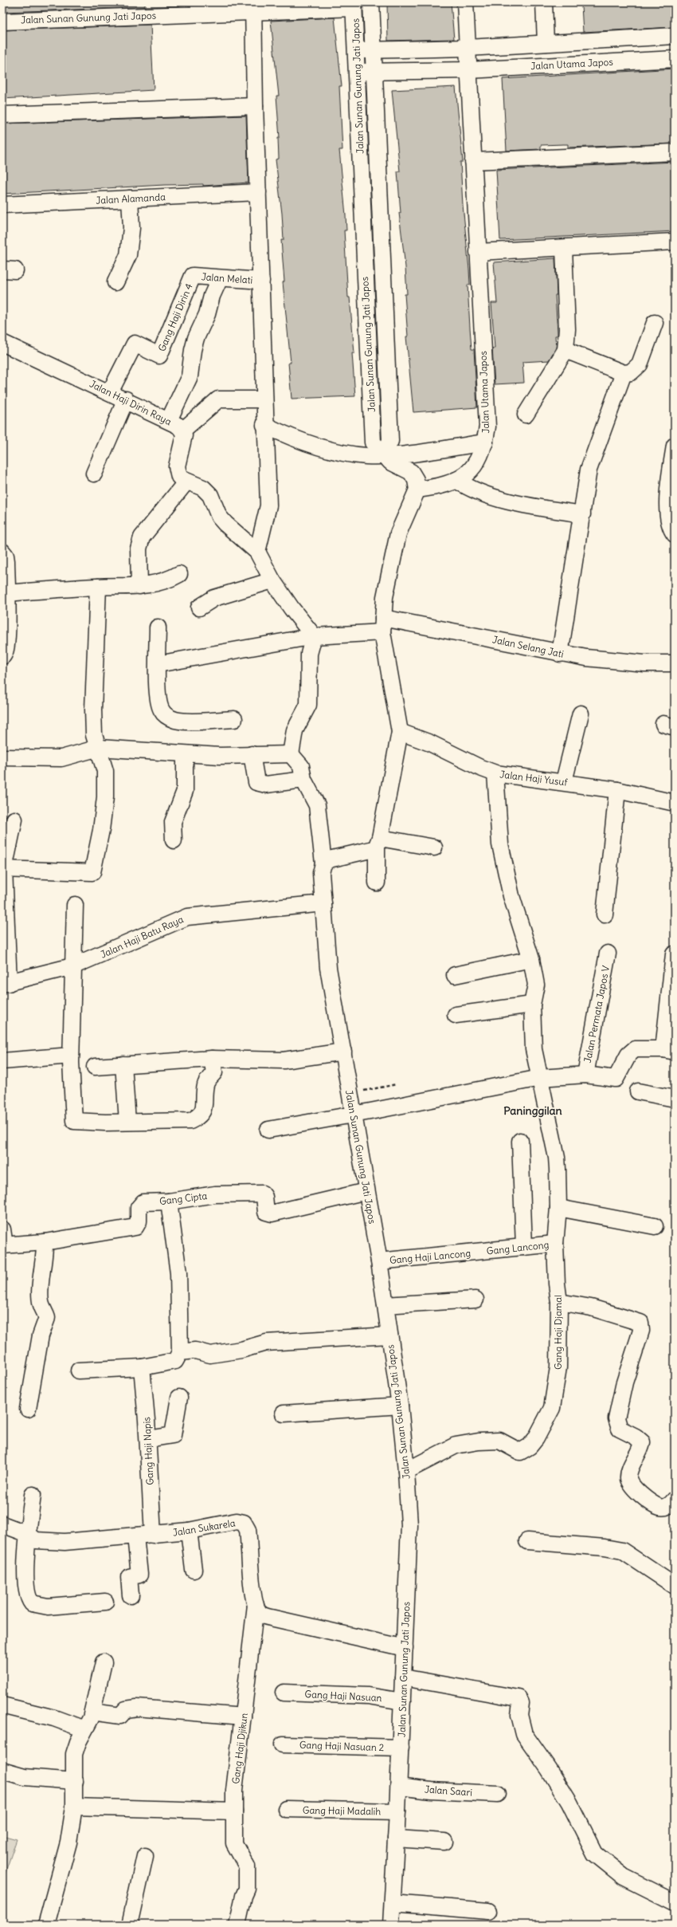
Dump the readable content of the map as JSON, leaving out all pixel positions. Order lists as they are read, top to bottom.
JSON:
{
  "streets": {
    "street": [
      "Jalan Sunan Gunung Jati Japos",
      "Jalan Utama Japos",
      "Jalan Alamanda",
      "Jalan Melati",
      "Gang Haji Dirin 4",
      "Jalan Haji Dirin Raya",
      "Jalan Selang Jati",
      "Jalan Haji Yusuf",
      "Jalan Haji Batu Raya",
      "Jalan Permata Japos V",
      "Gang Cipta",
      "Gang Lancong",
      "Gang Haji Lancong",
      "Gang Haji Djamal",
      "Gang Haji Napis",
      "Jalan Sukarela",
      "Gang Haji Nasuan",
      "Gang Haji Nasuan 2",
      "Gang Haji Djikun",
      "Jalan Saari",
      "Gang Haji Madalih"
    ]
  },
  "crossings": [
    ["Jalan Sunan Gunung Jati Japos", "Jalan Utama Japos"],
    ["Jalan Sunan Gunung Jati Japos", "Jalan Haji Batu Raya"],
    ["Jalan Sunan Gunung Jati Japos", "Gang Cipta"],
    ["Jalan Sunan Gunung Jati Japos", "Gang Haji Lancong"],
    ["Jalan Sunan Gunung Jati Japos", "Gang Haji Djamal"],
    ["Jalan Sunan Gunung Jati Japos", "Gang Haji Nasuan"],
    ["Jalan Sunan Gunung Jati Japos", "Gang Haji Nasuan 2"],
    ["Jalan Sunan Gunung Jati Japos", "Jalan Saari"],
    ["Jalan Sunan Gunung Jati Japos", "Gang Haji Madalih"],
    ["Jalan Melati", "Gang Haji Dirin 4"],
    ["Gang Haji Dirin 4", "Jalan Haji Dirin Raya"],
    ["Jalan Haji Yusuf", "Gang Haji Djamal"],
    ["Gang Lancong", "Gang Haji Lancong"],
    ["Gang Lancong", "Gang Haji Djamal"],
    ["Gang Haji Napis", "Jalan Sukarela"],
    ["Jalan Sukarela", "Gang Haji Djikun"]
  ],
  "districts": ["Paninggilan"]
}
